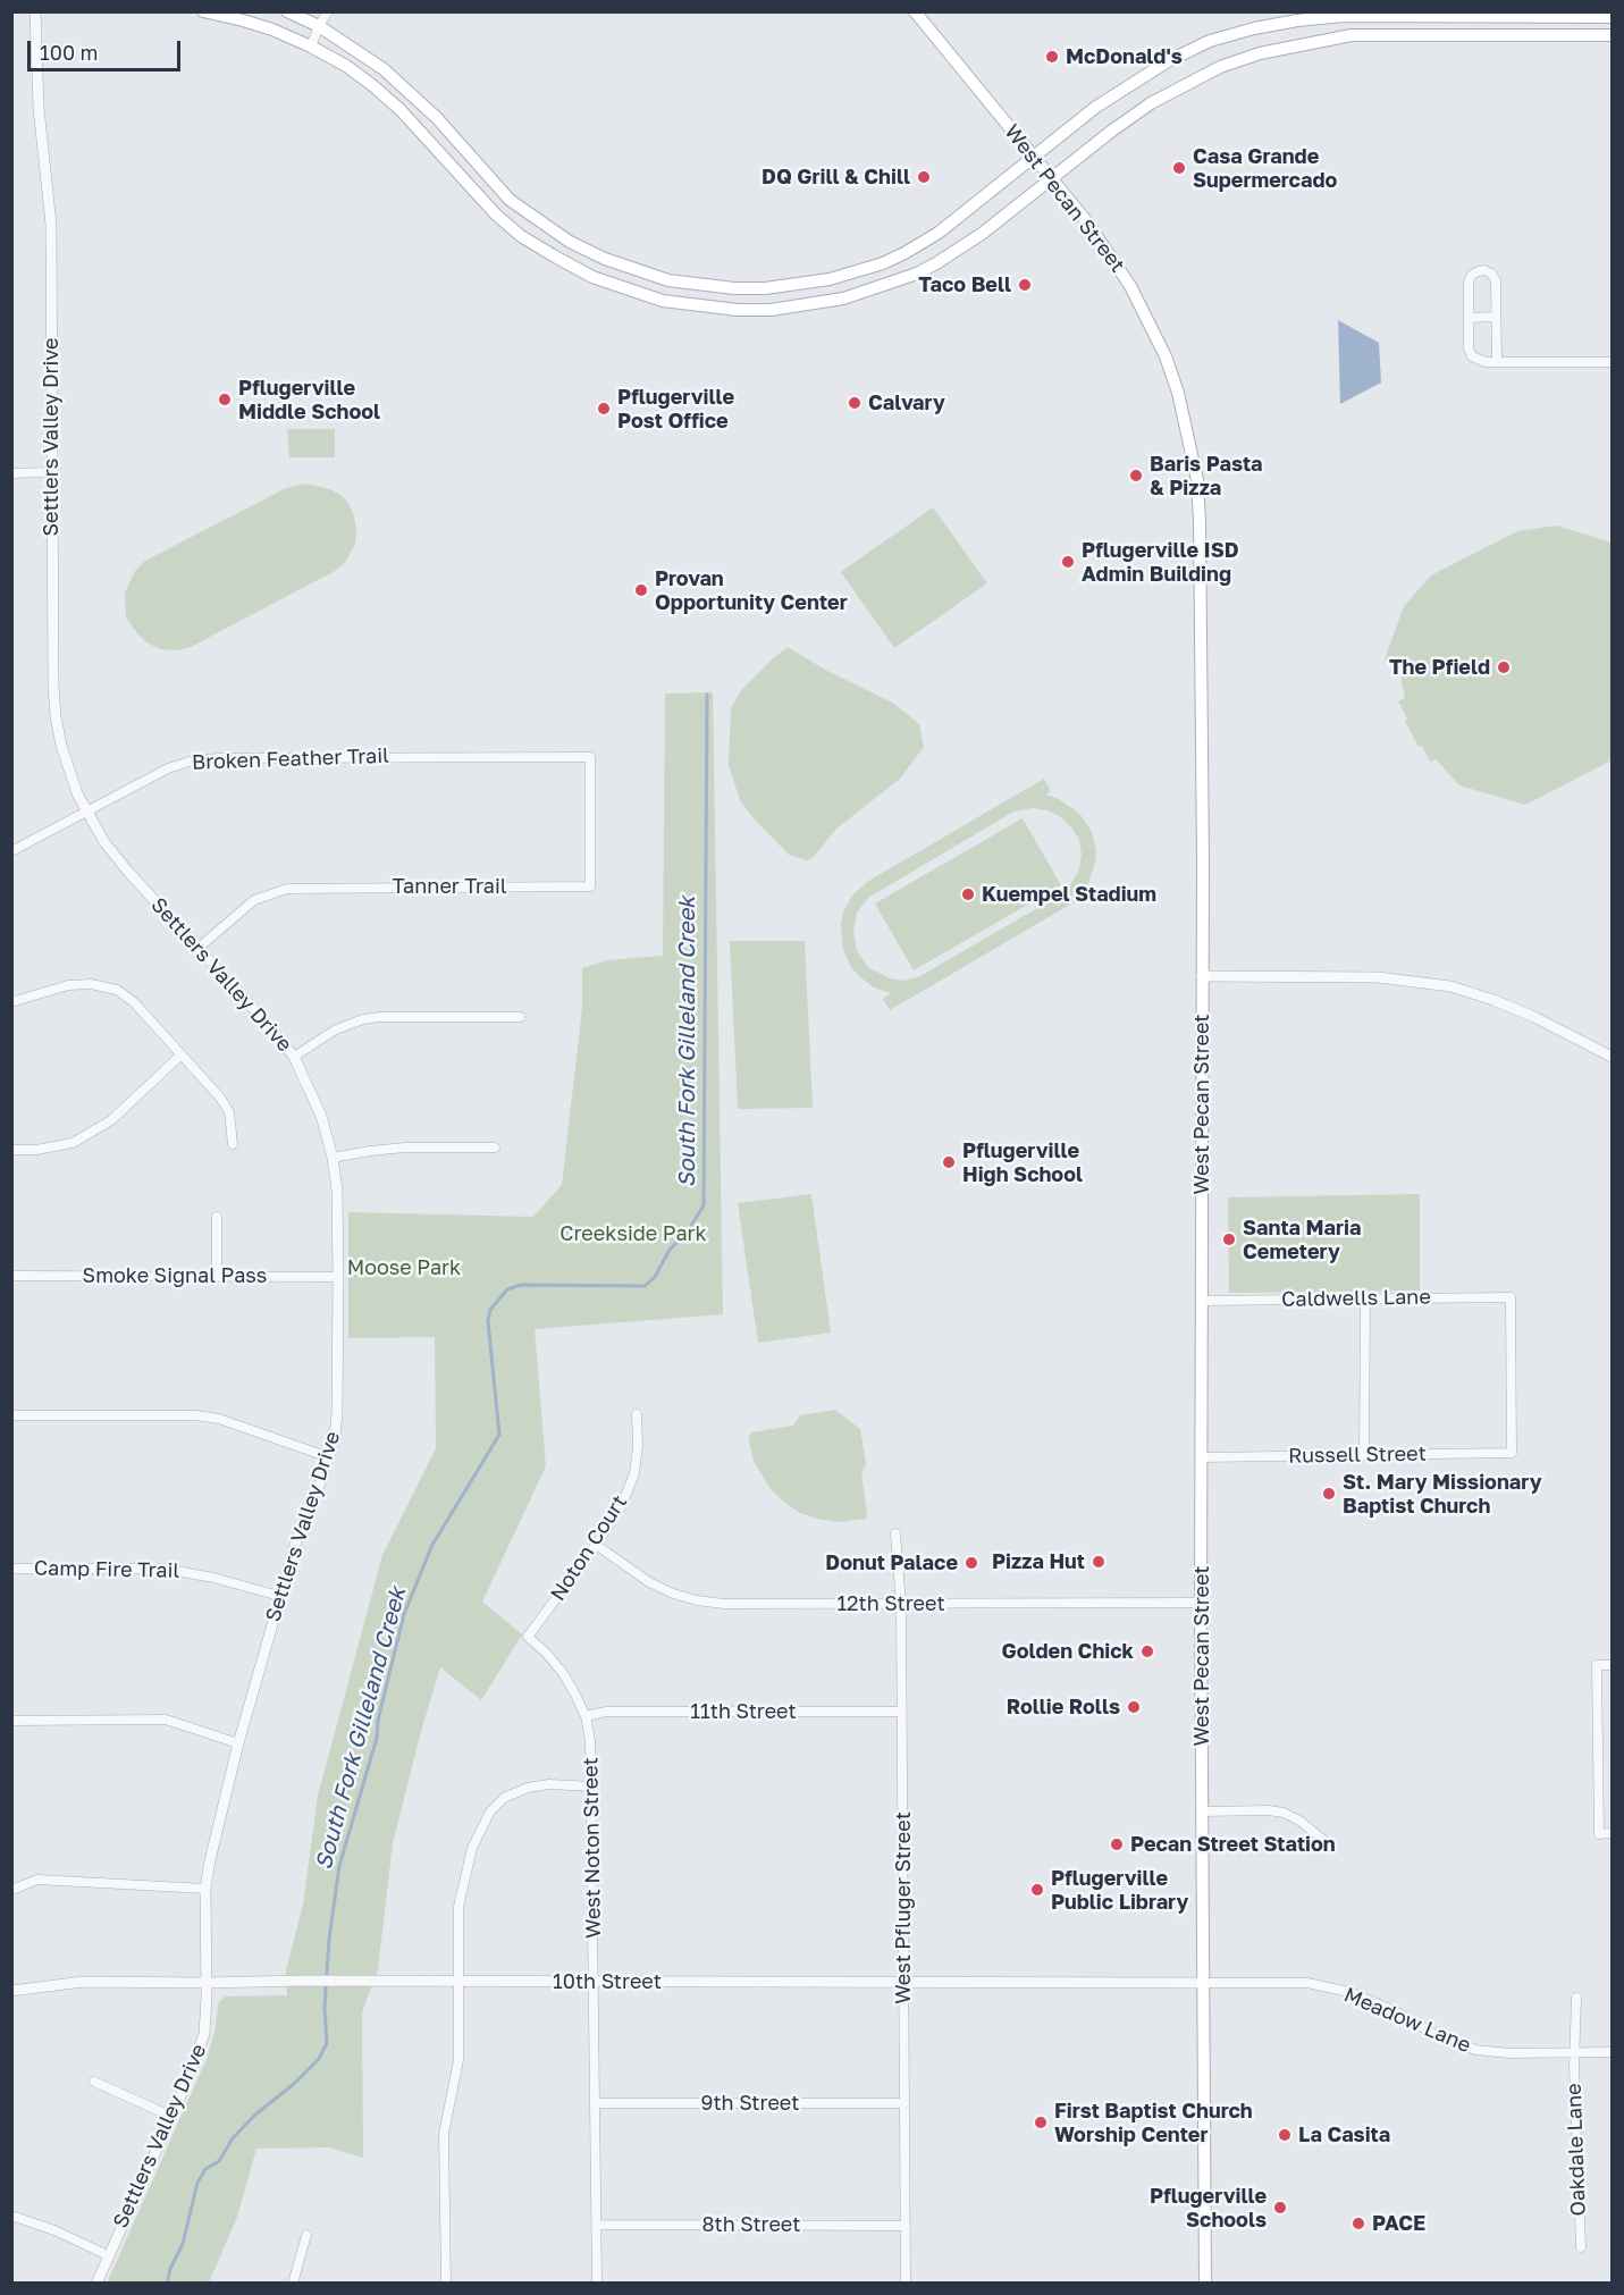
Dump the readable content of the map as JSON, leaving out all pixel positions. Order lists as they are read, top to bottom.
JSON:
{
  "streets": {
    "main road": ["West Pecan Street"],
    "street": [
      "Settlers Valley Drive",
      "Broken Feather Trail",
      "Tanner Trail",
      "Smoke Signal Pass",
      "Caldwells Lane",
      "Russell Street",
      "Noton Court",
      "Camp Fire Trail",
      "12th Street",
      "11th Street",
      "West Noton Street",
      "West Pfluger Street",
      "10th Street",
      "Meadow Lane",
      "9th Street",
      "Oakdale Lane",
      "8th Street"
    ]
  },
  "crossings": [
    ["West Pecan Street", "Caldwells Lane"],
    ["West Pecan Street", "Russell Street"],
    ["West Pecan Street", "12th Street"],
    ["West Pecan Street", "10th Street"],
    ["West Pecan Street", "Meadow Lane"],
    ["Settlers Valley Drive", "Broken Feather Trail"],
    ["Settlers Valley Drive", "Tanner Trail"],
    ["Settlers Valley Drive", "Smoke Signal Pass"],
    ["Settlers Valley Drive", "Camp Fire Trail"],
    ["Settlers Valley Drive", "10th Street"],
    ["Broken Feather Trail", "Tanner Trail"],
    ["Caldwells Lane", "Russell Street"],
    ["Noton Court", "12th Street"],
    ["Noton Court", "West Noton Street"],
    ["12th Street", "West Pfluger Street"],
    ["11th Street", "West Noton Street"],
    ["11th Street", "West Pfluger Street"],
    ["West Noton Street", "10th Street"],
    ["West Noton Street", "9th Street"],
    ["West Noton Street", "8th Street"],
    ["West Pfluger Street", "10th Street"],
    ["West Pfluger Street", "9th Street"],
    ["West Pfluger Street", "8th Street"],
    ["10th Street", "Meadow Lane"],
    ["Meadow Lane", "Oakdale Lane"]
  ],
  "water": ["South Fork Gilleland Creek"],
  "parks": ["Creekside Park", "Moose Park"],
  "places": [
    "McDonald's",
    "Casa Grande Supermercado",
    "DQ Grill & Chill",
    "Taco Bell",
    "Pflugerville Middle School",
    "Calvary",
    "Pflugerville Post Office",
    "Baris Pasta & Pizza",
    "Pflugerville ISD Admin Building",
    "Provan Opportunity Center",
    "The Pfield",
    "Kuempel Stadium",
    "Pflugerville High School",
    "Santa Maria Cemetery",
    "St. Mary Missionary Baptist Church",
    "Pizza Hut",
    "Donut Palace",
    "Golden Chick",
    "Rollie Rolls",
    "Pecan Street Station",
    "Pflugerville Public Library",
    "First Baptist Church Worship Center",
    "La Casita",
    "Pflugerville Schools",
    "PACE"
  ],
  "scale_bar": "100 m"
}
